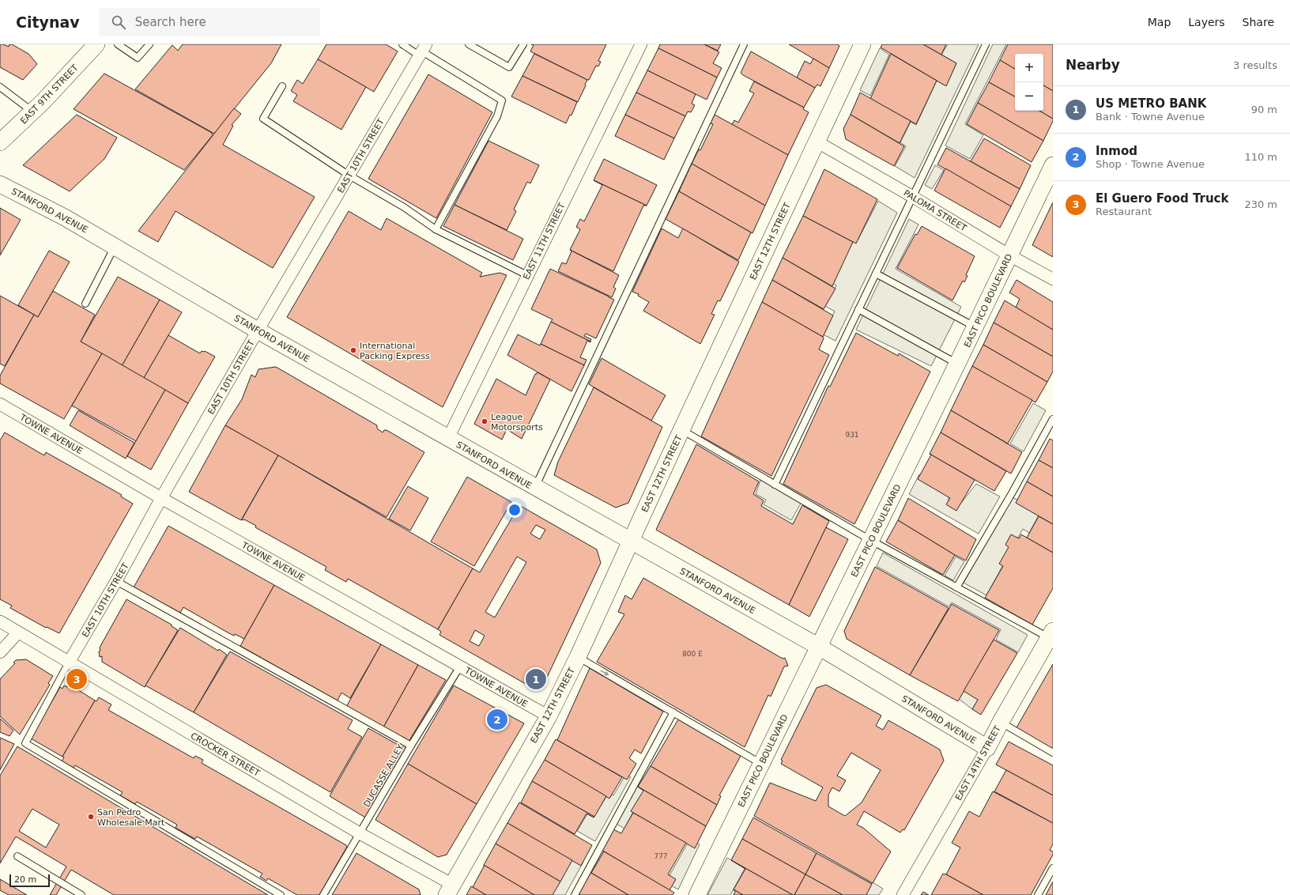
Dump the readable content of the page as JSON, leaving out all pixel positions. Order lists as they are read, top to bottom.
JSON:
{
  "streets": {
    "street": [
      "EAST 9TH STREET",
      "EAST 10TH STREET",
      "STANFORD AVENUE",
      "PALOMA STREET",
      "EAST 11TH STREET",
      "EAST 12TH STREET",
      "EAST PICO BOULEVARD",
      "TOWNE AVENUE",
      "CROCKER STREET",
      "EAST 14TH STREET"
    ],
    "lane": ["DUCASSE ALLEY"]
  },
  "crossings": [
    ["EAST 10TH STREET", "STANFORD AVENUE"],
    ["EAST 10TH STREET", "TOWNE AVENUE"],
    ["EAST 10TH STREET", "CROCKER STREET"],
    ["STANFORD AVENUE", "EAST 11TH STREET"],
    ["STANFORD AVENUE", "EAST 12TH STREET"],
    ["STANFORD AVENUE", "EAST PICO BOULEVARD"],
    ["STANFORD AVENUE", "EAST 14TH STREET"],
    ["PALOMA STREET", "EAST 12TH STREET"],
    ["PALOMA STREET", "EAST PICO BOULEVARD"],
    ["EAST 12TH STREET", "TOWNE AVENUE"],
    ["EAST 12TH STREET", "CROCKER STREET"],
    ["TOWNE AVENUE", "DUCASSE ALLEY"],
    ["CROCKER STREET", "DUCASSE ALLEY"]
  ],
  "places": ["International Packing Express", "League Motorsports", "San Pedro Wholesale Mart"],
  "house_numbers": ["931", "800 E", "777"],
  "scale_bar": "20 m",
  "page": {
    "header": "Citynav",
    "search": "Search here",
    "nav": ["Map", "Layers", "Share"],
    "heading": ["Nearby", "3 results"],
    "map_buttons": ["+", "−"],
    "list": [
      {
        "mark": "1",
        "name": "US METRO BANK",
        "note": "Bank · Towne Avenue",
        "value": "90 m"
      },
      {
        "mark": "2",
        "name": "Inmod",
        "note": "Shop · Towne Avenue",
        "value": "110 m"
      },
      {
        "mark": "3",
        "name": "El Guero Food Truck",
        "note": "Restaurant",
        "value": "230 m"
      }
    ],
    "pins": ["1", "3", "2"],
    "scale": "20 m"
  }
}
